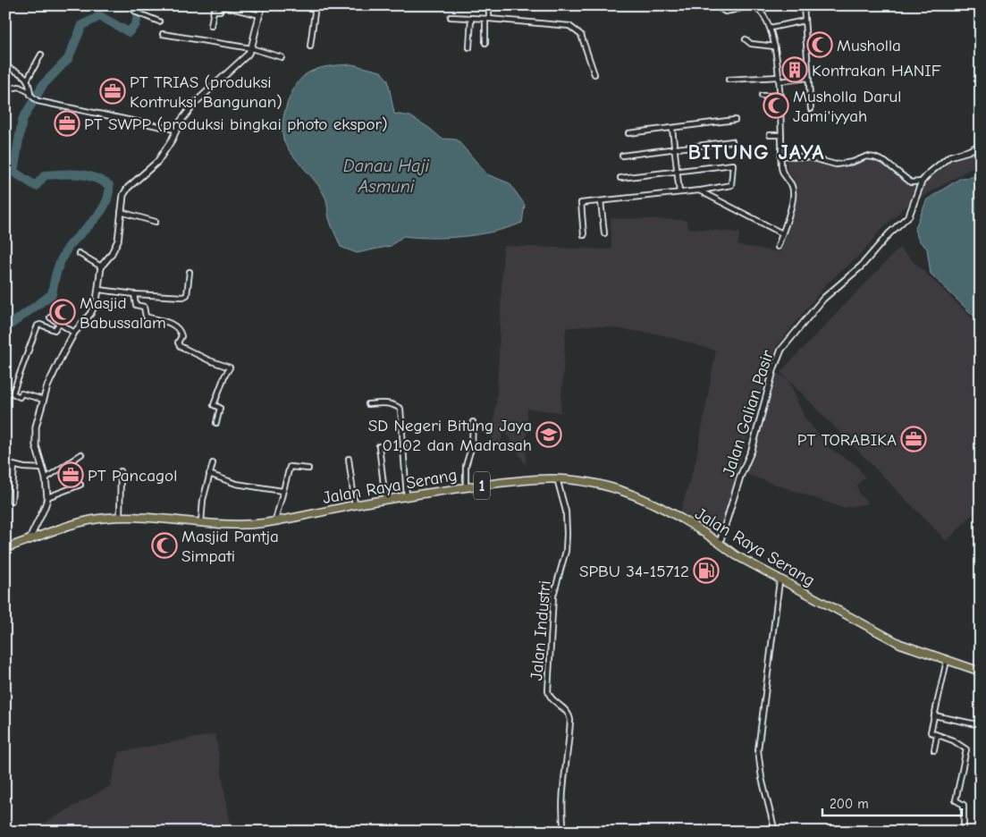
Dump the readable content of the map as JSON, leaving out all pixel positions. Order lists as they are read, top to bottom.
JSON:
{
  "streets": {
    "highway": ["Jalan Raya Serang", "1"],
    "street": ["Jalan Galian Pasir", "Jalan Industri"]
  },
  "crossings": [
    ["Jalan Galian Pasir", "Jalan Raya Serang"],
    ["Jalan Raya Serang", "Jalan Industri"]
  ],
  "districts": ["BITUNG JAYA"],
  "water": ["Danau Haji Asmuni"],
  "places": {
    "mosque": [
      "Musholla",
      "Musholla Darul Jami'iyyah",
      "Masjid Babussalam",
      "Masjid Pantja Simpati"
    ],
    "building": ["Kontrakan HANIF"],
    "office": [
      "PT TRIAS (produksi Kontruksi Bangunan)",
      "PT SWPP (produksi bingkai photo ekspor)",
      "PT TORABIKA",
      "PT Pancagol"
    ],
    "school or university": ["SD Negeri Bitung Jaya 01,02 dan Madrasah"],
    "fuel station": ["SPBU 34-15712"]
  },
  "scale_bar": "200 m"
}
